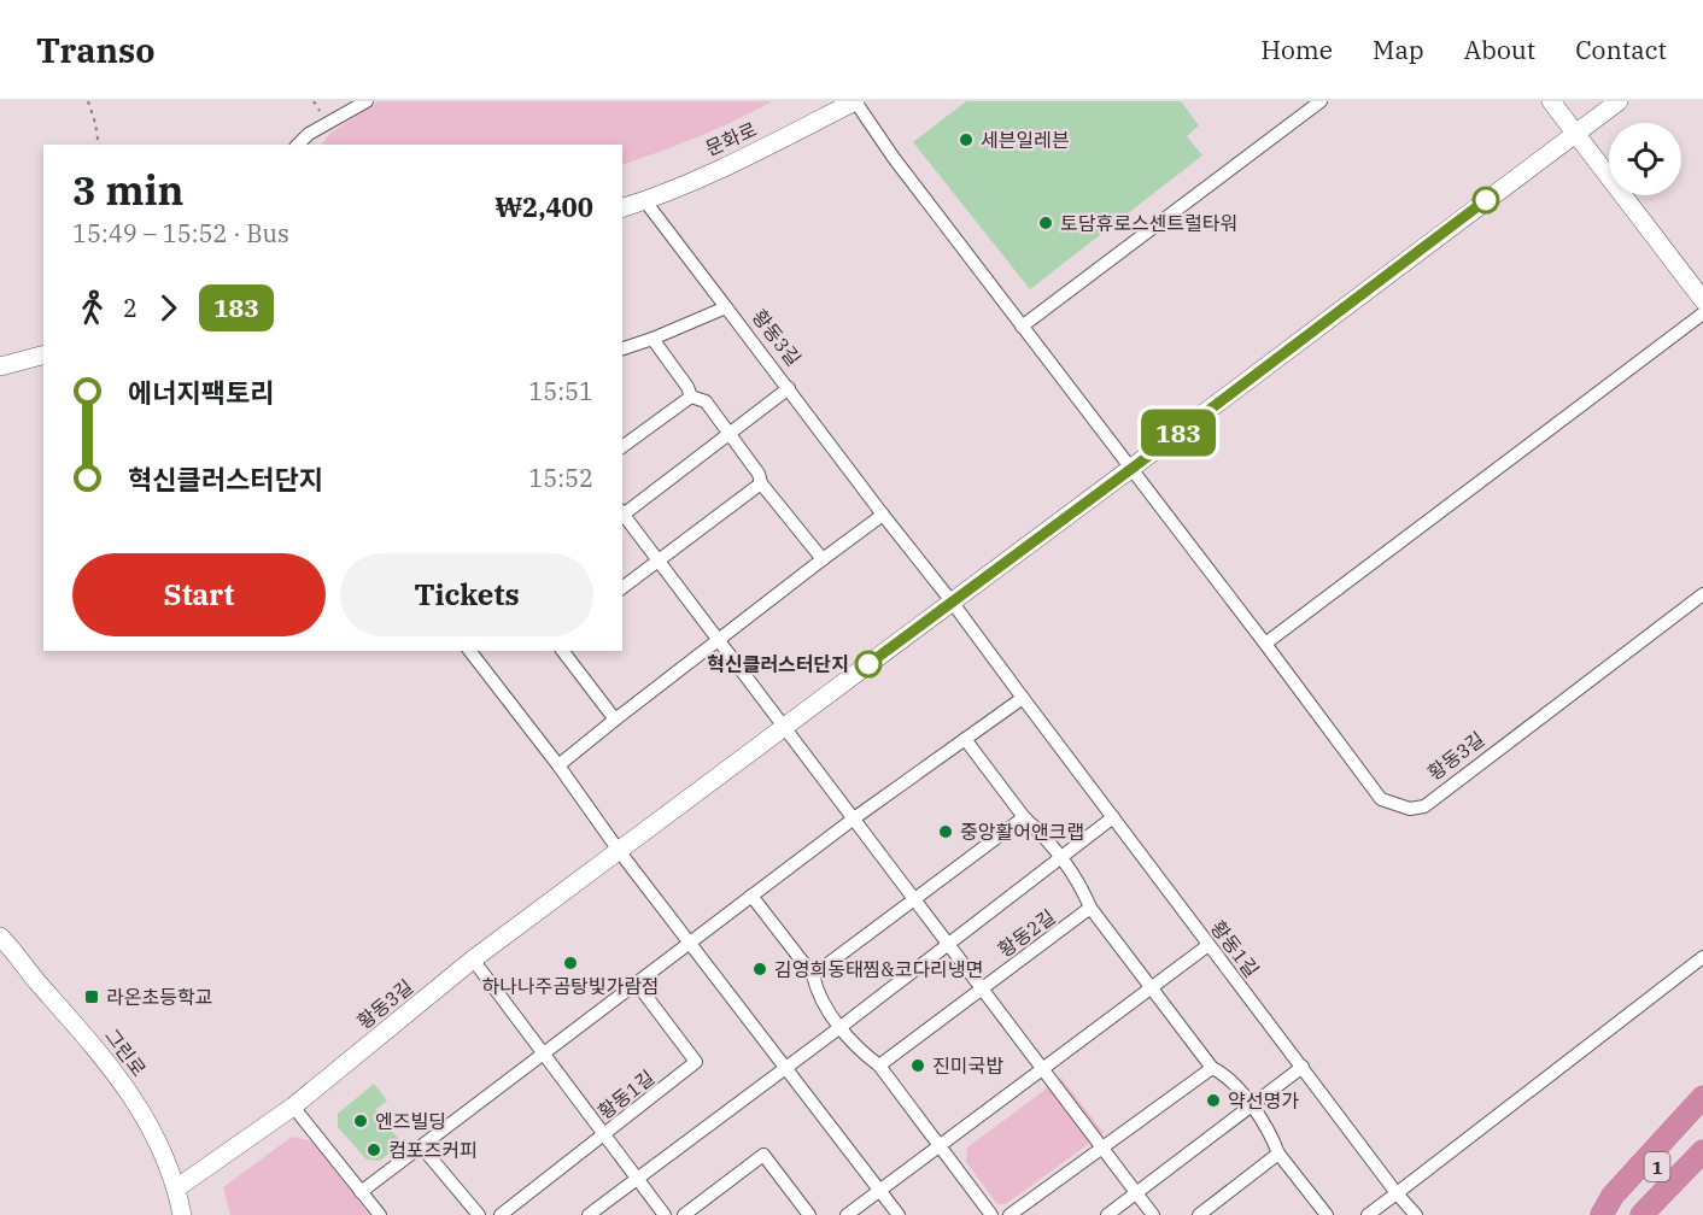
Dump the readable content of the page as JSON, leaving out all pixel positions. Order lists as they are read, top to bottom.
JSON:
{
  "streets": {
    "highway": ["1"],
    "street": [
      "문화로",
      "황동3길",
      "황동2길",
      "황동1길",
      "그린로"
    ]
  },
  "crossings": [
    ["문화로", "황동3길"],
    ["황동3길", "황동1길"],
    ["황동3길", "그린로"]
  ],
  "places": {
    "other": [
      "세븐일레븐",
      "토담휴로스센트럴타워",
      "혁신클러스터단지",
      "중앙활어앤크랩",
      "하나나주곰탕빛가람점",
      "김영희동태찜&코다리냉면",
      "진미국밥",
      "약선명가",
      "엔즈빌딩",
      "컴포즈커피"
    ],
    "transit": ["라온초등학교"]
  },
  "lines": ["bus line 183"],
  "page": {
    "header": "Transo",
    "nav": [
      "Home",
      "Map",
      "About",
      "Contact"
    ],
    "on_map": "183",
    "heading": ["3 min", "15:49 – 15:52 · Bus", "₩2,400"],
    "legs": ["2", "183"],
    "list": [
      {
        "name": "에너지팩토리",
        "value": "15:51"
      },
      {
        "name": "혁신클러스터단지",
        "value": "15:52"
      }
    ],
    "buttons": ["Start", "Tickets"]
  }
}
